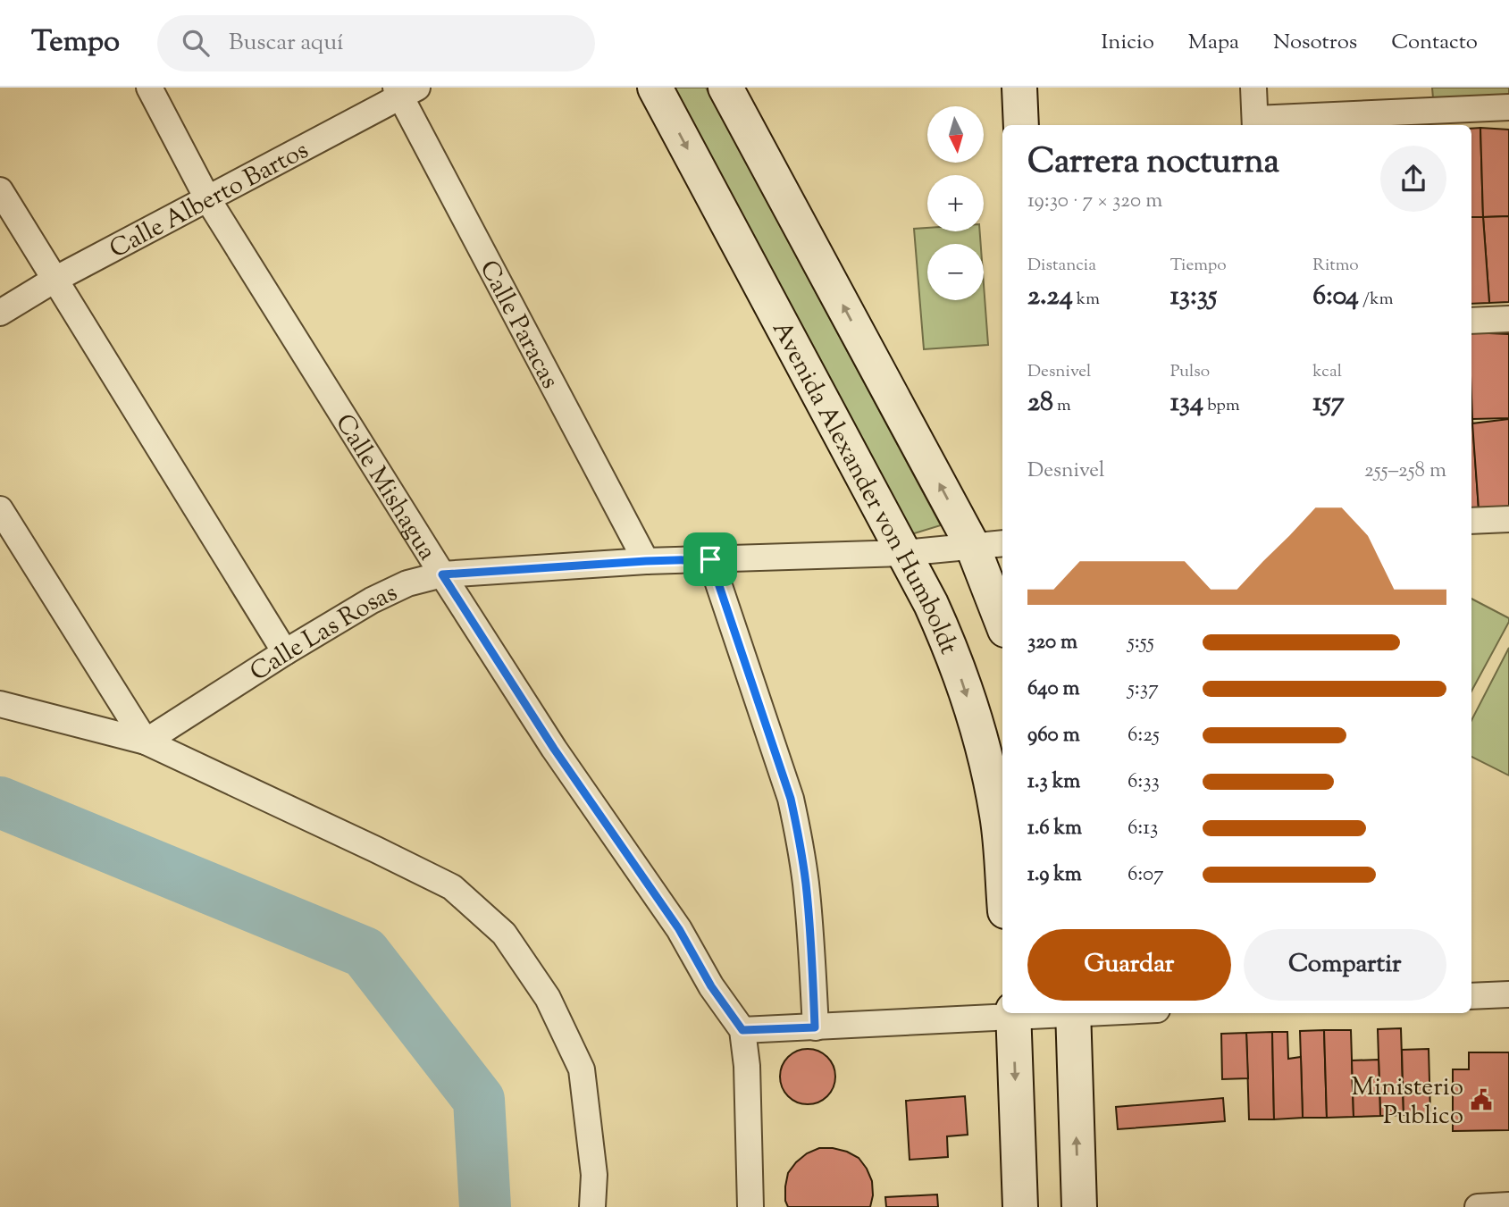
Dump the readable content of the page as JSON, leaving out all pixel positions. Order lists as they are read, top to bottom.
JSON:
{
  "streets": {
    "main road": ["Avenida Alexander von Humboldt"],
    "street": [
      "Calle Alberto Bartos",
      "Calle Paracas",
      "Calle Mishagua",
      "Calle Las Rosas"
    ]
  },
  "crossings": [
    ["Calle Alberto Bartos", "Calle Paracas"],
    ["Calle Alberto Bartos", "Calle Mishagua"],
    ["Calle Paracas", "Calle Las Rosas"],
    ["Calle Mishagua", "Calle Las Rosas"],
    ["Avenida Alexander von Humboldt", "Calle Las Rosas"]
  ],
  "places": {
    "public building": ["Ministerio Publico"]
  },
  "north": "bottom",
  "page": {
    "header": "Tempo",
    "search": "Buscar aquí",
    "nav": [
      "Inicio",
      "Mapa",
      "Nosotros",
      "Contacto"
    ],
    "map_buttons": ["+", "−"],
    "heading": ["Carrera nocturna", "19:30 · 7 × 320 m"],
    "stats": [
      ["Distancia", "2.24 km"],
      ["Tiempo", "13:35"],
      ["Ritmo", "6:04 /km"],
      ["Desnivel", "28 m"],
      ["Pulso", "134 bpm"],
      ["kcal", "157"]
    ],
    "chart": ["Desnivel", "255–258 m"],
    "list": [
      {
        "name": "320 m",
        "note": "5:55"
      },
      {
        "name": "640 m",
        "note": "5:37"
      },
      {
        "name": "960 m",
        "note": "6:25"
      },
      {
        "name": "1.3 km",
        "note": "6:33"
      },
      {
        "name": "1.6 km",
        "note": "6:13"
      },
      {
        "name": "1.9 km",
        "note": "6:07"
      }
    ],
    "buttons": ["Guardar", "Compartir"]
  }
}
